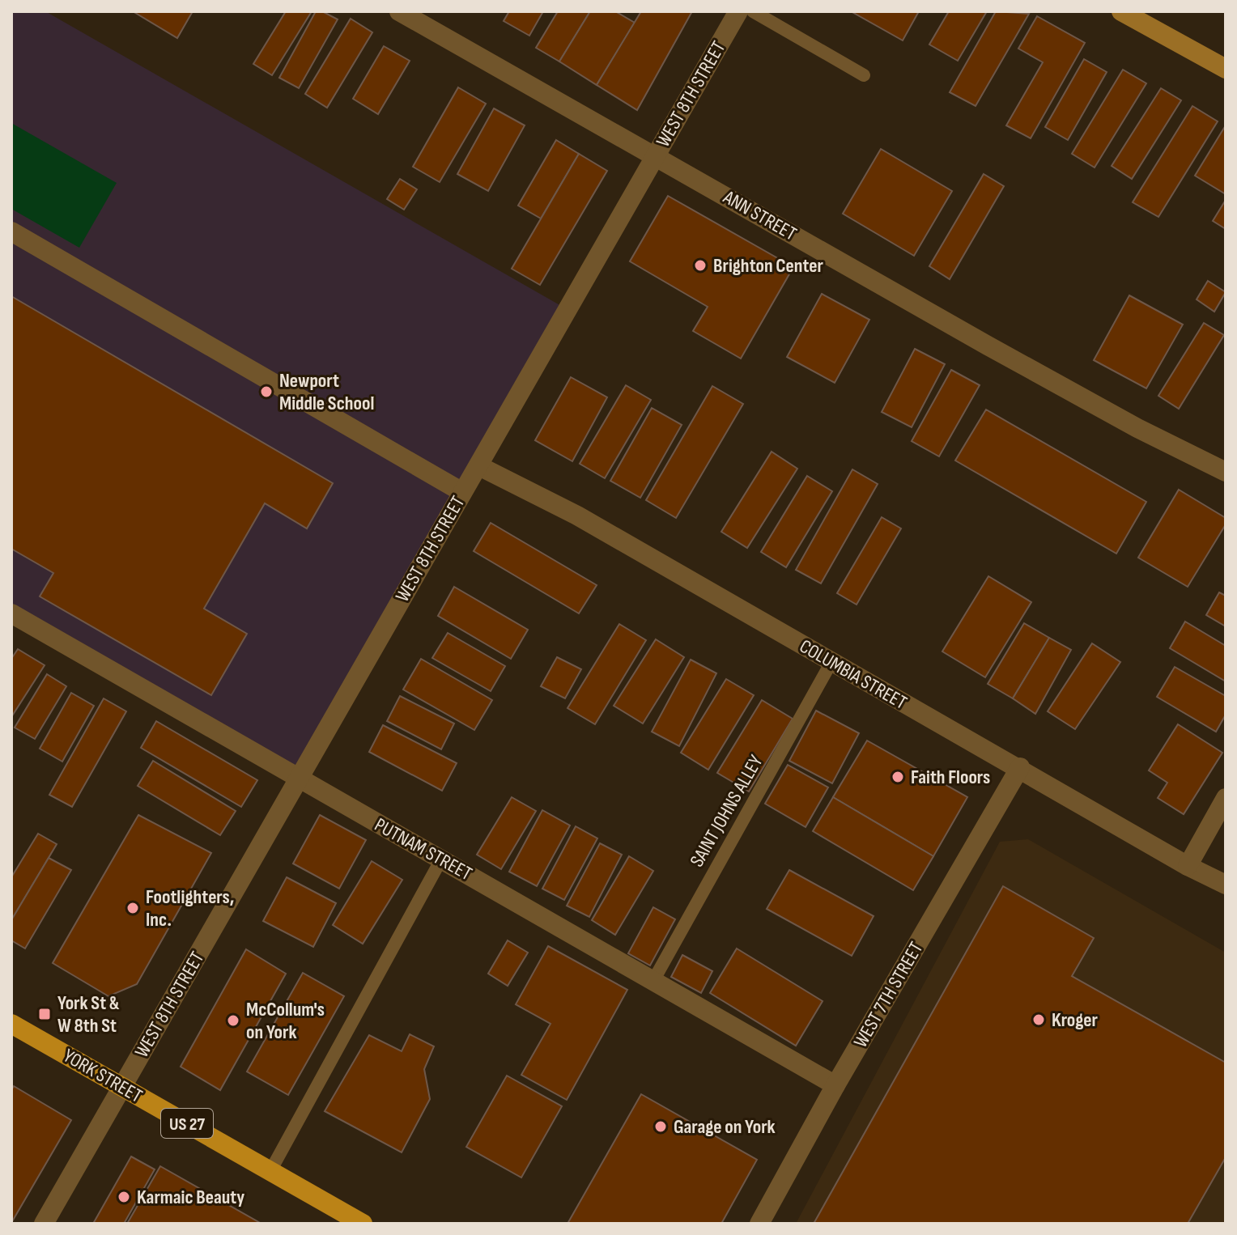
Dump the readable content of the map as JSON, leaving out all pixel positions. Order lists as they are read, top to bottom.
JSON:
{
  "streets": {
    "main road": ["YORK STREET", "US 27"],
    "street": [
      "WEST 8TH STREET",
      "ANN STREET",
      "COLUMBIA STREET",
      "PUTNAM STREET",
      "WEST 7TH STREET"
    ],
    "lane": ["SAINT JOHNS ALLEY"]
  },
  "crossings": [
    ["WEST 8TH STREET", "ANN STREET"],
    ["WEST 8TH STREET", "COLUMBIA STREET"],
    ["WEST 8TH STREET", "PUTNAM STREET"],
    ["WEST 8TH STREET", "YORK STREET"],
    ["COLUMBIA STREET", "SAINT JOHNS ALLEY"],
    ["COLUMBIA STREET", "WEST 7TH STREET"],
    ["SAINT JOHNS ALLEY", "PUTNAM STREET"],
    ["PUTNAM STREET", "WEST 7TH STREET"]
  ],
  "places": {
    "other": [
      "Brighton Center",
      "Newport Middle School",
      "Faith Floors",
      "Footlighters, Inc.",
      "Kroger",
      "McCollum's on York",
      "Garage on York",
      "Karmaic Beauty"
    ],
    "transit": ["York St & W 8th St"]
  }
}
